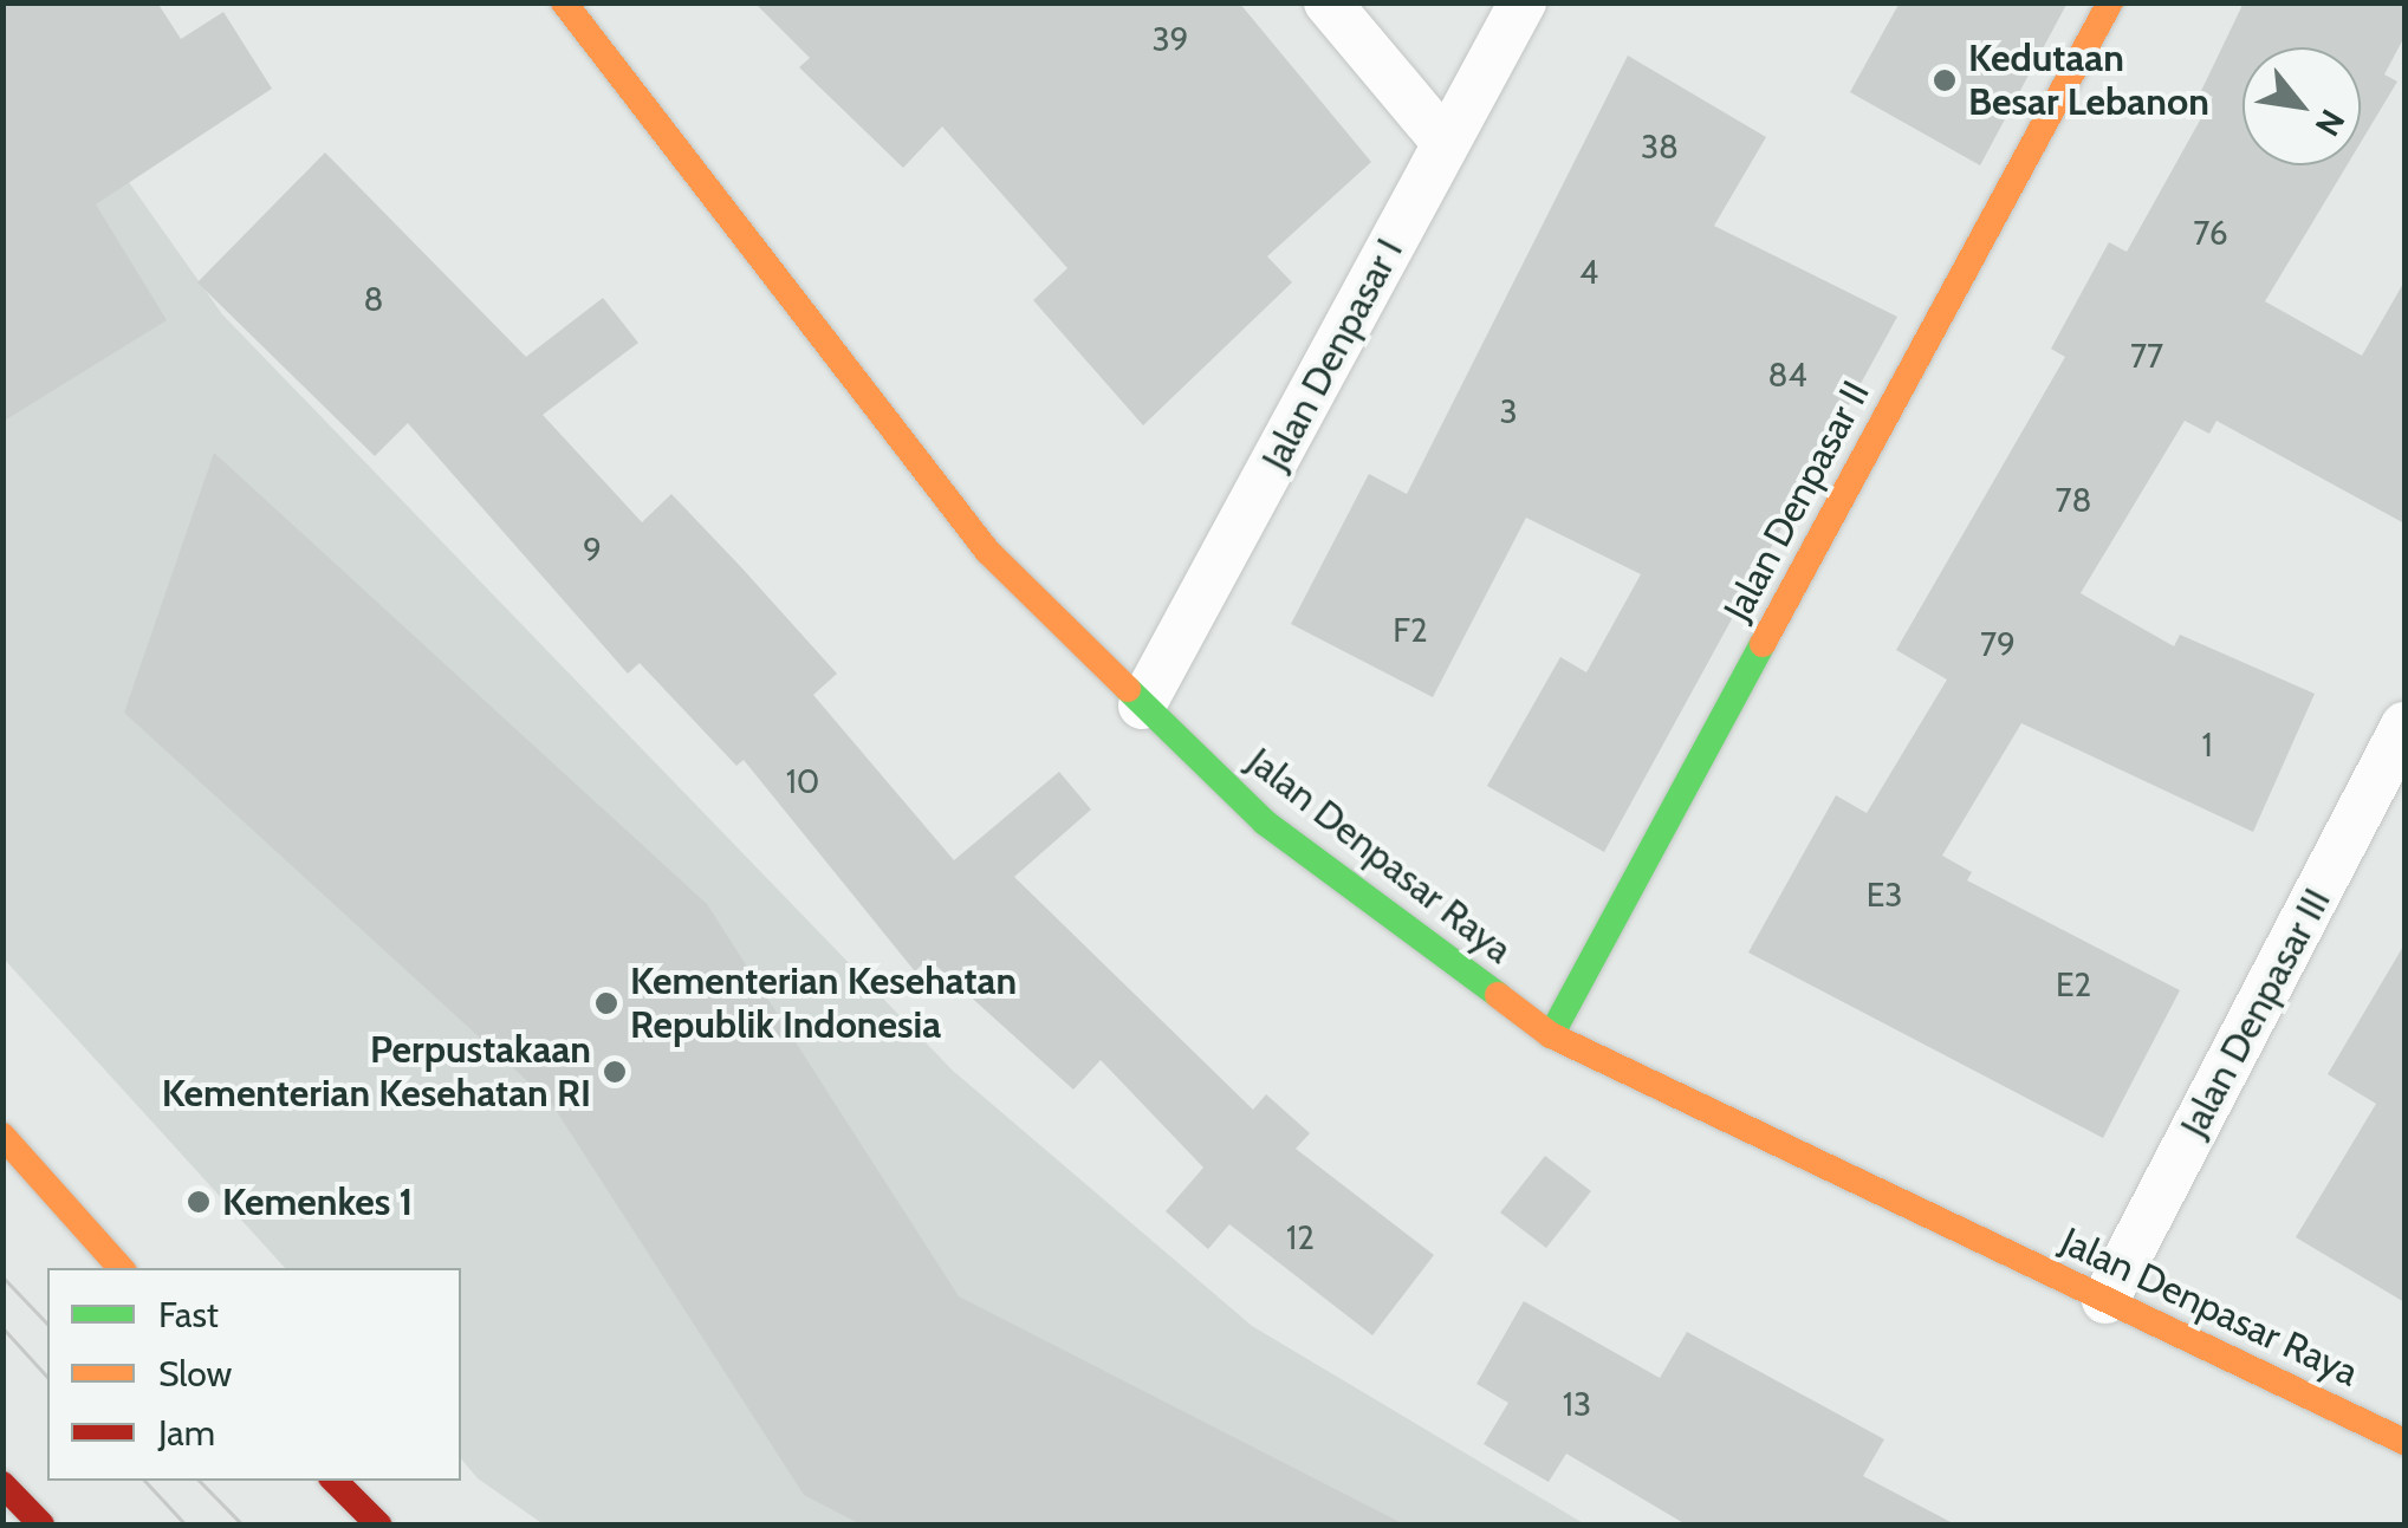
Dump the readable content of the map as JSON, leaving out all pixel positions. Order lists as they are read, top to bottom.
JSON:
{
  "streets": {
    "street": [
      "Jalan Denpasar I",
      "Jalan Denpasar II",
      "Jalan Denpasar Raya",
      "Jalan Denpasar III"
    ]
  },
  "crossings": [
    ["Jalan Denpasar I", "Jalan Denpasar Raya"],
    ["Jalan Denpasar II", "Jalan Denpasar Raya"],
    ["Jalan Denpasar Raya", "Jalan Denpasar III"]
  ],
  "places": [
    "Kedutaan Besar Lebanon",
    "Kementerian Kesehatan Republik Indonesia",
    "Perpustakaan Kementerian Kesehatan RI",
    "Kemenkes 1"
  ],
  "house_numbers": [
    "39",
    "38",
    "76",
    "4",
    "8",
    "77",
    "84",
    "3",
    "78",
    "9",
    "F2",
    "79",
    "1",
    "10",
    "E3",
    "E2",
    "12",
    "13"
  ],
  "legend": ["Fast", "Slow", "Jam"],
  "north": "bottom right"
}
